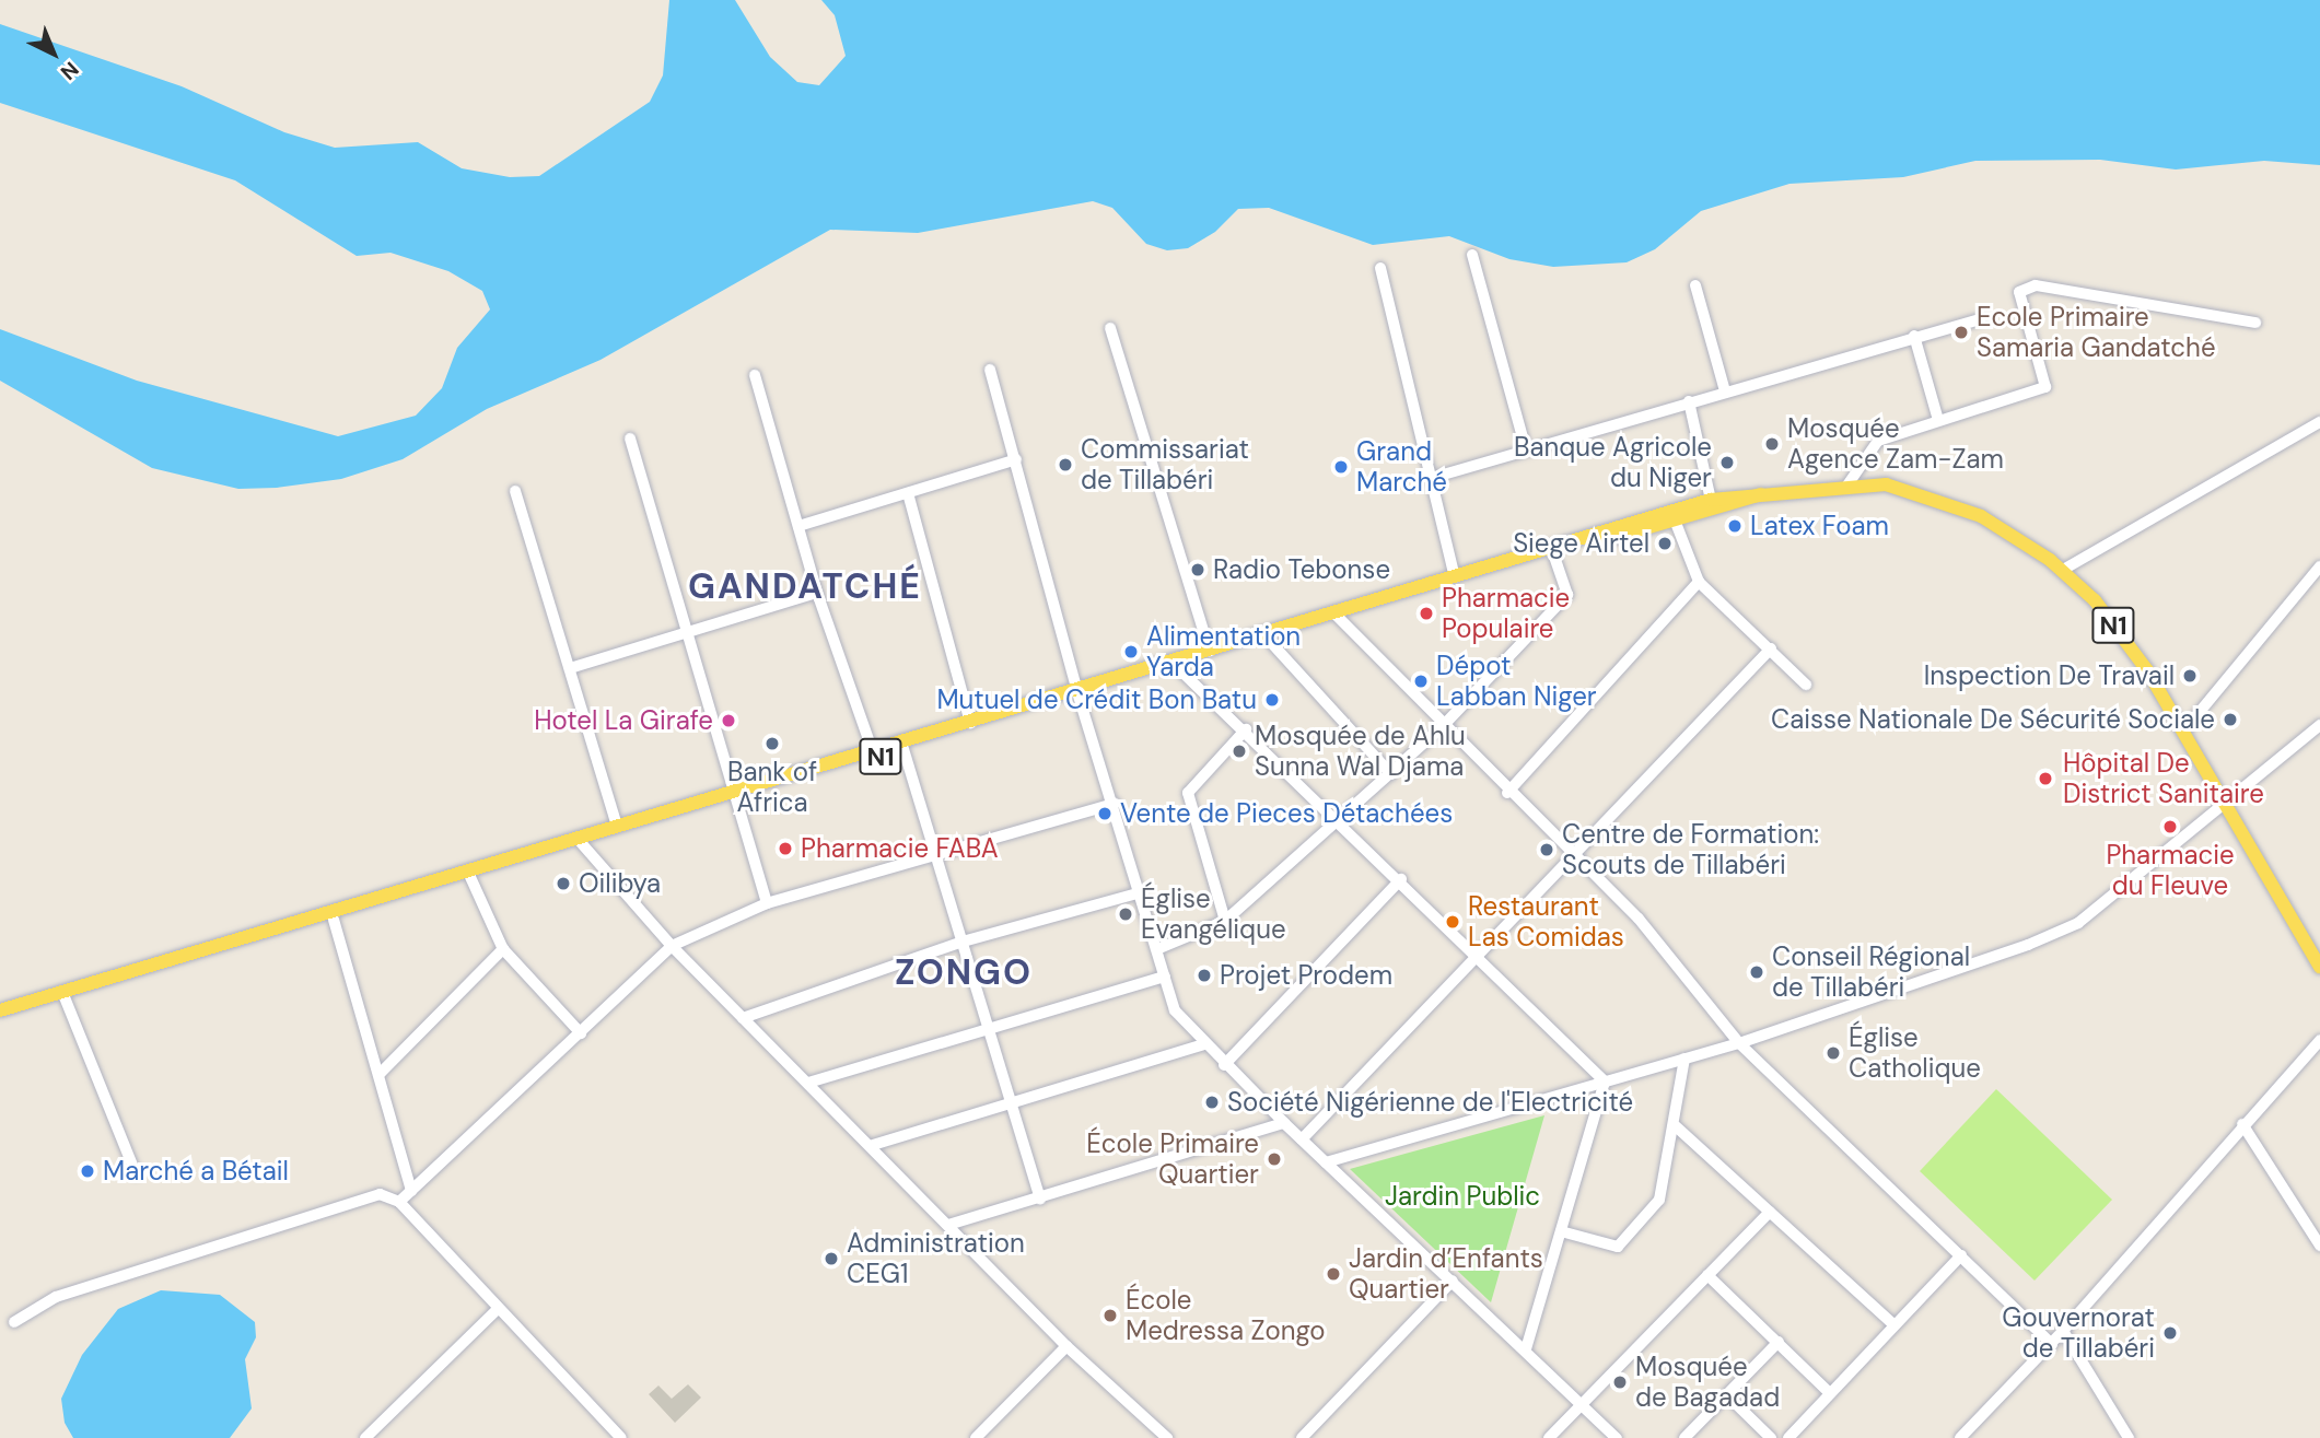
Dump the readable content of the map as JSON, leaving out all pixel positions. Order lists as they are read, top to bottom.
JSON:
{
  "streets": {
    "main road": ["N1"]
  },
  "districts": ["GANDATCHÉ", "ZONGO"],
  "parks": ["Jardin Public"],
  "places": [
    "Ecole Primaire Samaria Gandatché",
    "Mosquée Agence Zam-Zam",
    "Banque Agricole du Niger",
    "Commissariat de Tillabéri",
    "Grand Marché",
    "Latex Foam",
    "Siege Airtel",
    "Radio Tebonse",
    "Pharmacie Populaire",
    "Alimentation Yarda",
    "Inspection De Travail",
    "Dépot Labban Niger",
    "Mutuel de Crédit Bon Batu",
    "Caisse Nationale De Sécurité Sociale",
    "Hotel La Girafe",
    "Bank of Africa",
    "Mosquée de Ahlu Sunna Wal Djama",
    "Hôpital De District Sanitaire",
    "Vente de Pieces Détachées",
    "Pharmacie du Fleuve",
    "Pharmacie FABA",
    "Centre de Formation: Scouts de Tillabéri",
    "Oilibya",
    "Église Evangélique",
    "Restaurant Las Comidas",
    "Conseil Régional de Tillabéri",
    "Projet Prodem",
    "Église Catholique",
    "Société Nigérienne de l'Electricité",
    "École Primaire Quartier",
    "Marché a Bétail",
    "Administration CEG1",
    "Jardin d’Enfants Quartier",
    "École Medressa Zongo",
    "Gouvernorat de Tillabéri",
    "Mosquée de Bagadad"
  ],
  "north": "bottom right"
}
